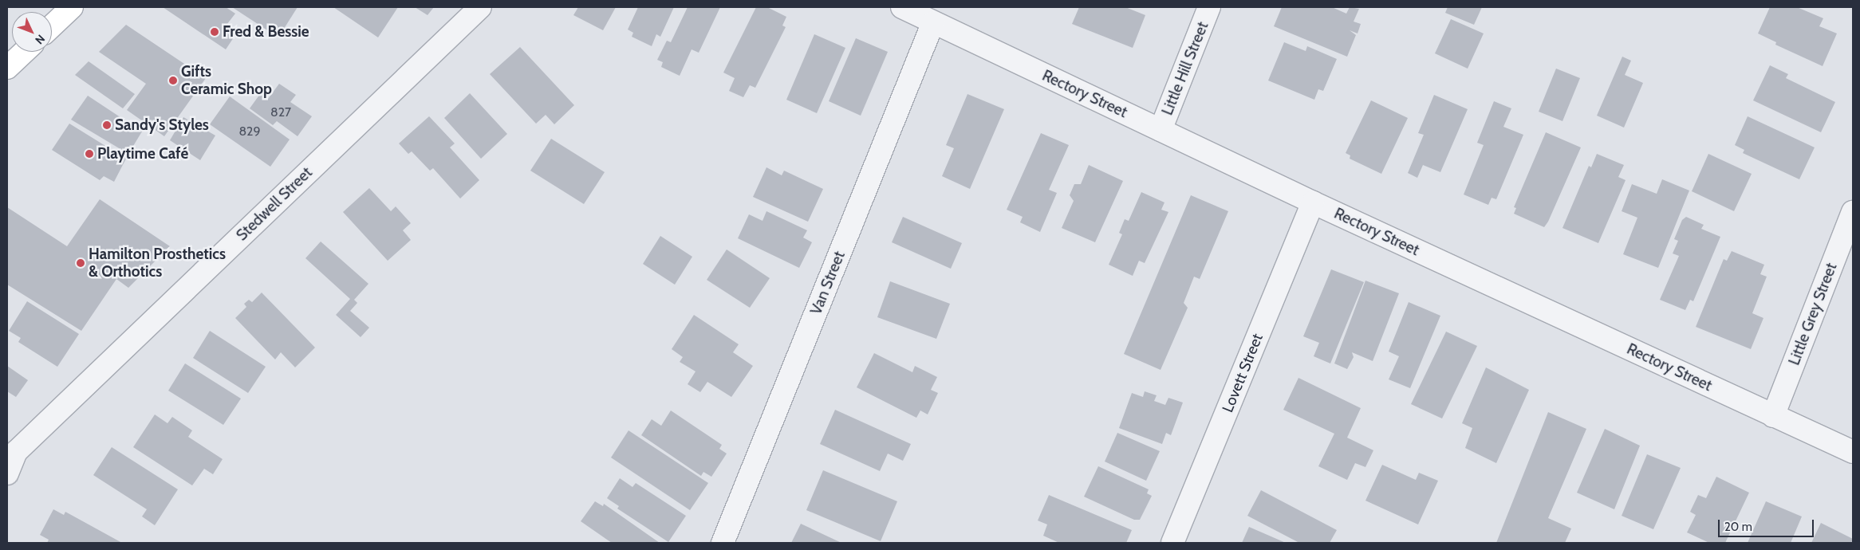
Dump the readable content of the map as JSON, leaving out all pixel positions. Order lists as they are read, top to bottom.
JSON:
{
  "streets": {
    "street": [
      "Little Hill Street",
      "Rectory Street",
      "Stedwell Street",
      "Van Street",
      "Little Grey Street",
      "Lovett Street"
    ]
  },
  "crossings": [
    ["Little Hill Street", "Rectory Street"],
    ["Rectory Street", "Van Street"],
    ["Rectory Street", "Little Grey Street"],
    ["Rectory Street", "Lovett Street"]
  ],
  "places": [
    "Fred & Bessie",
    "Gifts Ceramic Shop",
    "Sandy's Styles",
    "Playtime Café",
    "Hamilton Prosthetics & Orthotics"
  ],
  "house_numbers": ["827", "829"],
  "scale_bar": "20 m",
  "north": "bottom right"
}
